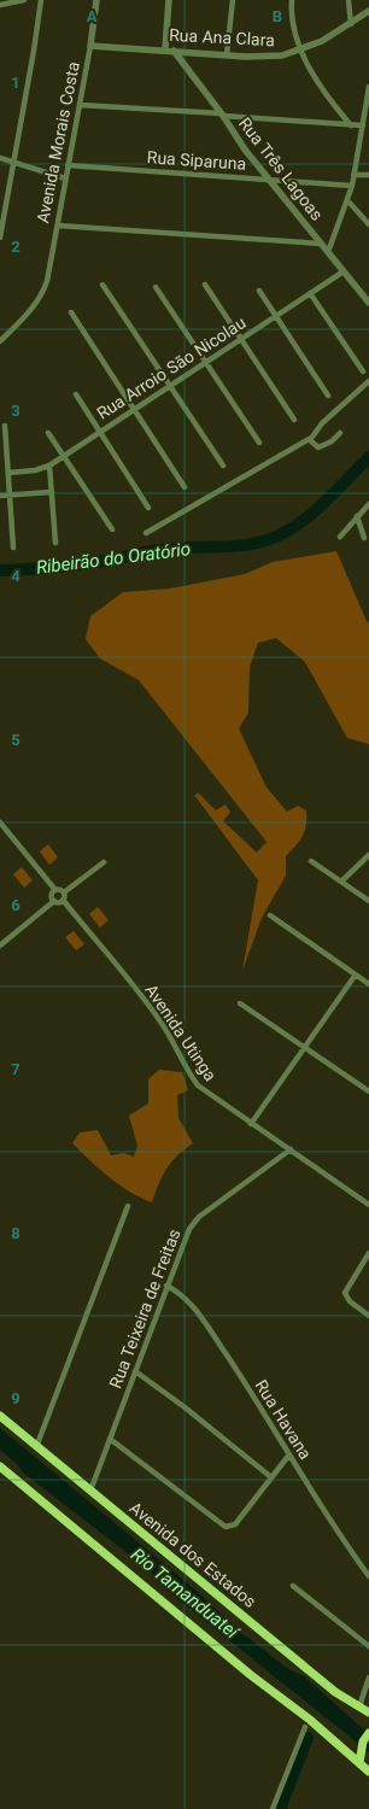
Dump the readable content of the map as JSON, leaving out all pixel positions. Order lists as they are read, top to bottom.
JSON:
{
  "streets": {
    "highway": ["Avenida dos Estados"],
    "street": [
      "Rua Ana Clara",
      "Avenida Morais Costa",
      "Rua Siparuna",
      "Rua Três Lagoas",
      "Rua Arroio São Nicolau",
      "Avenida Utinga",
      "Rua Teixeira de Freitas",
      "Rua Havana"
    ]
  },
  "crossings": [
    ["Rua Ana Clara", "Avenida Morais Costa"],
    ["Rua Ana Clara", "Rua Três Lagoas"],
    ["Avenida Morais Costa", "Rua Siparuna"],
    ["Rua Siparuna", "Rua Três Lagoas"],
    ["Rua Três Lagoas", "Rua Arroio São Nicolau"],
    ["Avenida Utinga", "Rua Teixeira de Freitas"],
    ["Rua Teixeira de Freitas", "Rua Havana"],
    ["Rua Teixeira de Freitas", "Avenida dos Estados"]
  ],
  "water": ["Ribeirão do Oratório", "Rio Tamanduateí"],
  "grid": {
    "columns": ["A", "B"],
    "rows": [
      "1",
      "2",
      "3",
      "4",
      "5",
      "6",
      "7",
      "8",
      "9"
    ]
  }
}
